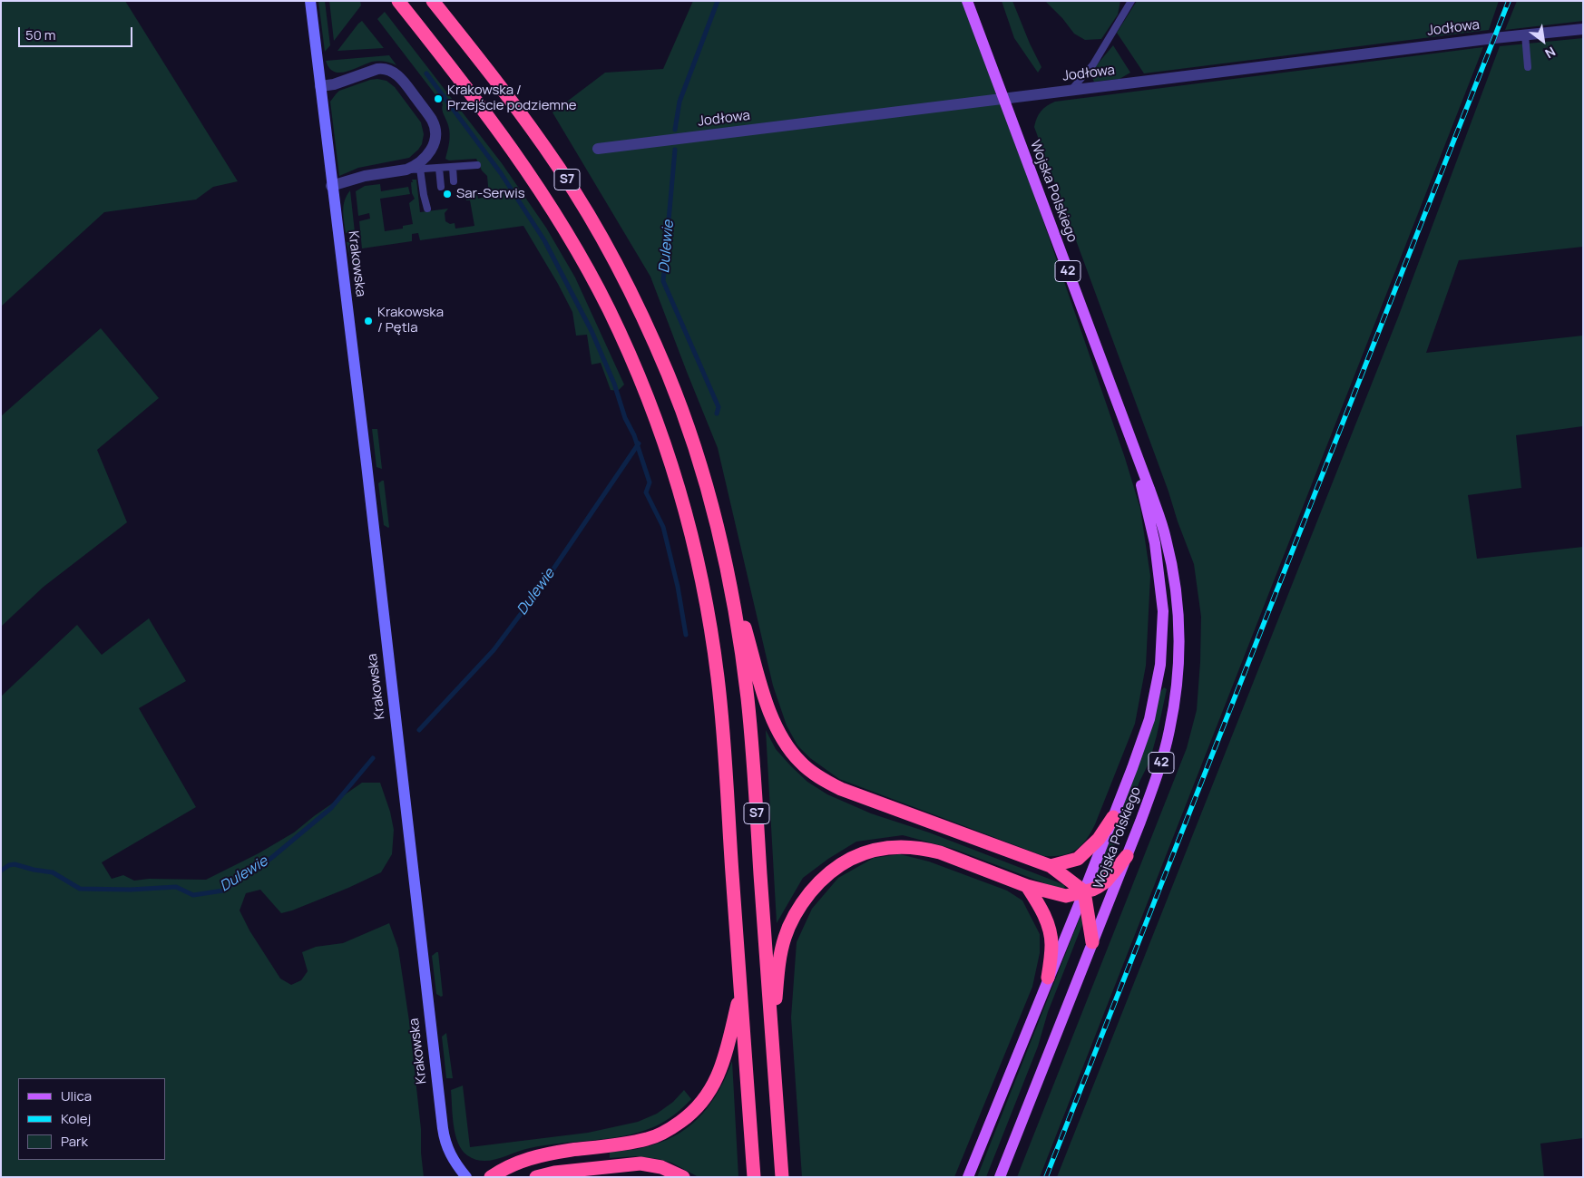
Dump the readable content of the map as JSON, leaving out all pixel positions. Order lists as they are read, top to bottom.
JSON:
{
  "streets": {
    "highway": ["S7"],
    "main road": ["Wojska Polskiego", "42"],
    "street": ["Jodłowa", "Krakowska"]
  },
  "crossings": [
    ["Jodłowa", "Wojska Polskiego"]
  ],
  "water": ["Dulewie"],
  "places": ["Krakowska / Przejście podziemne", "Sar-Serwis", "Krakowska / Pętla"],
  "legend": ["Ulica", "Kolej", "Park"],
  "scale_bar": "50 m",
  "north": "bottom right"
}
